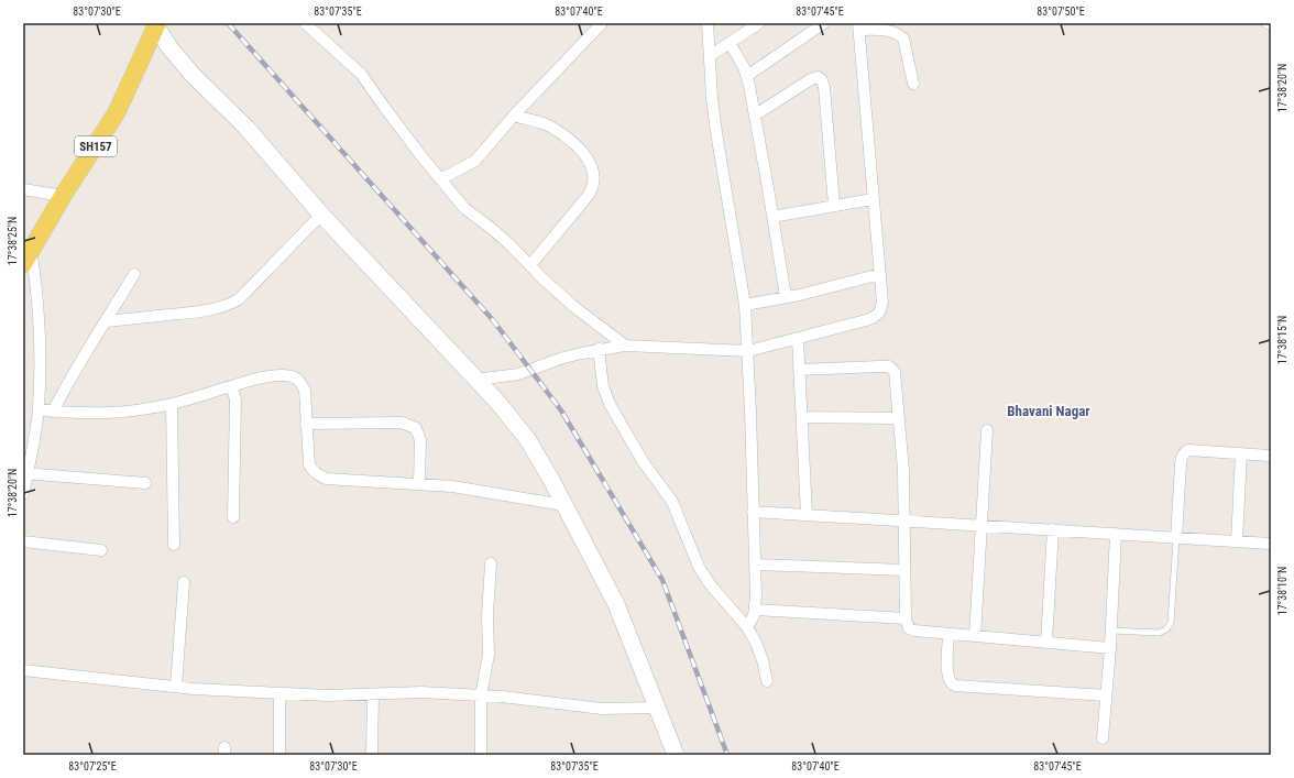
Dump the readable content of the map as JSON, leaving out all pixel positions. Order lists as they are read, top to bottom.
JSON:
{
  "streets": {
    "main road": ["SH157"]
  },
  "districts": ["Bhavani Nagar"],
  "coordinates": [
    "83°07'30\"E",
    "83°07'35\"E",
    "83°07'40\"E",
    "83°07'45\"E",
    "83°07'50\"E",
    "17°38'20\"N",
    "17°38'25\"N",
    "17°38'15\"N",
    "17°38'10\"N",
    "83°07'25\"E"
  ]
}
